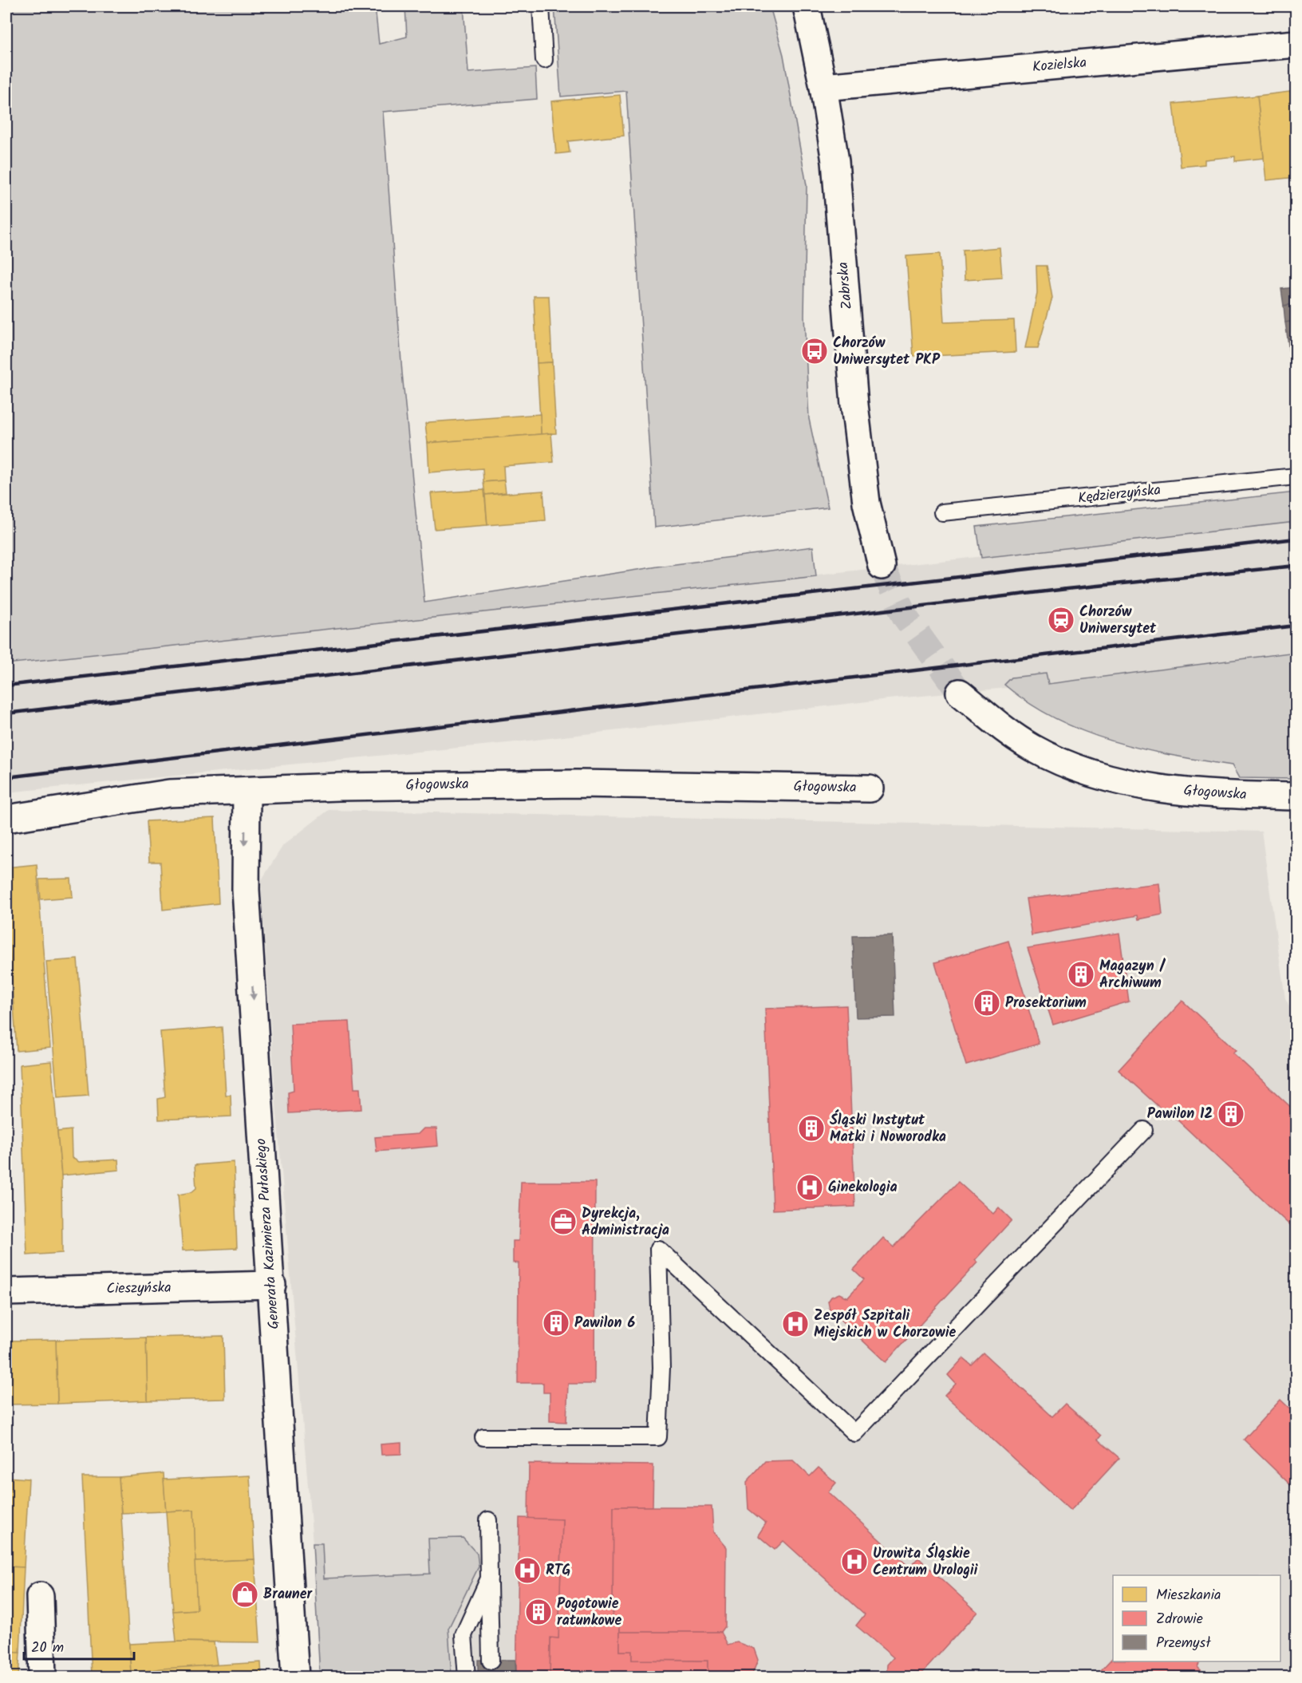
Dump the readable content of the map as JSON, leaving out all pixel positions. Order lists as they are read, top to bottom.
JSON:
{
  "streets": {
    "street": [
      "Kozielska",
      "Zabrska",
      "Głogowska",
      "Generała Kazimierza Pułaskiego",
      "Cieszyńska"
    ],
    "lane": ["Kędzierzyńska"]
  },
  "crossings": [
    ["Kozielska", "Zabrska"],
    ["Głogowska", "Generała Kazimierza Pułaskiego"],
    ["Generała Kazimierza Pułaskiego", "Cieszyńska"]
  ],
  "one_way": ["Generała Kazimierza Pułaskiego"],
  "places": {
    "bus stop": ["Chorzów Uniwersytet PKP"],
    "station": ["Chorzów Uniwersytet"],
    "building": [
      "Magazyn / Archiwum",
      "Prosektorium",
      "Pawilon 12",
      "Śląski Instytut Matki i Noworodka",
      "Pawilon 6",
      "Pogotowie ratunkowe"
    ],
    "hospital": [
      "Ginekologia",
      "Zespół Szpitali Miejskich w Chorzowie",
      "Urowita Śląskie Centrum Urologii",
      "RTG"
    ],
    "office": ["Dyrekcja, Administracja"],
    "shop": ["Brauner"]
  },
  "legend": ["Mieszkania", "Zdrowie", "Przemysł"],
  "scale_bar": "20 m"
}
